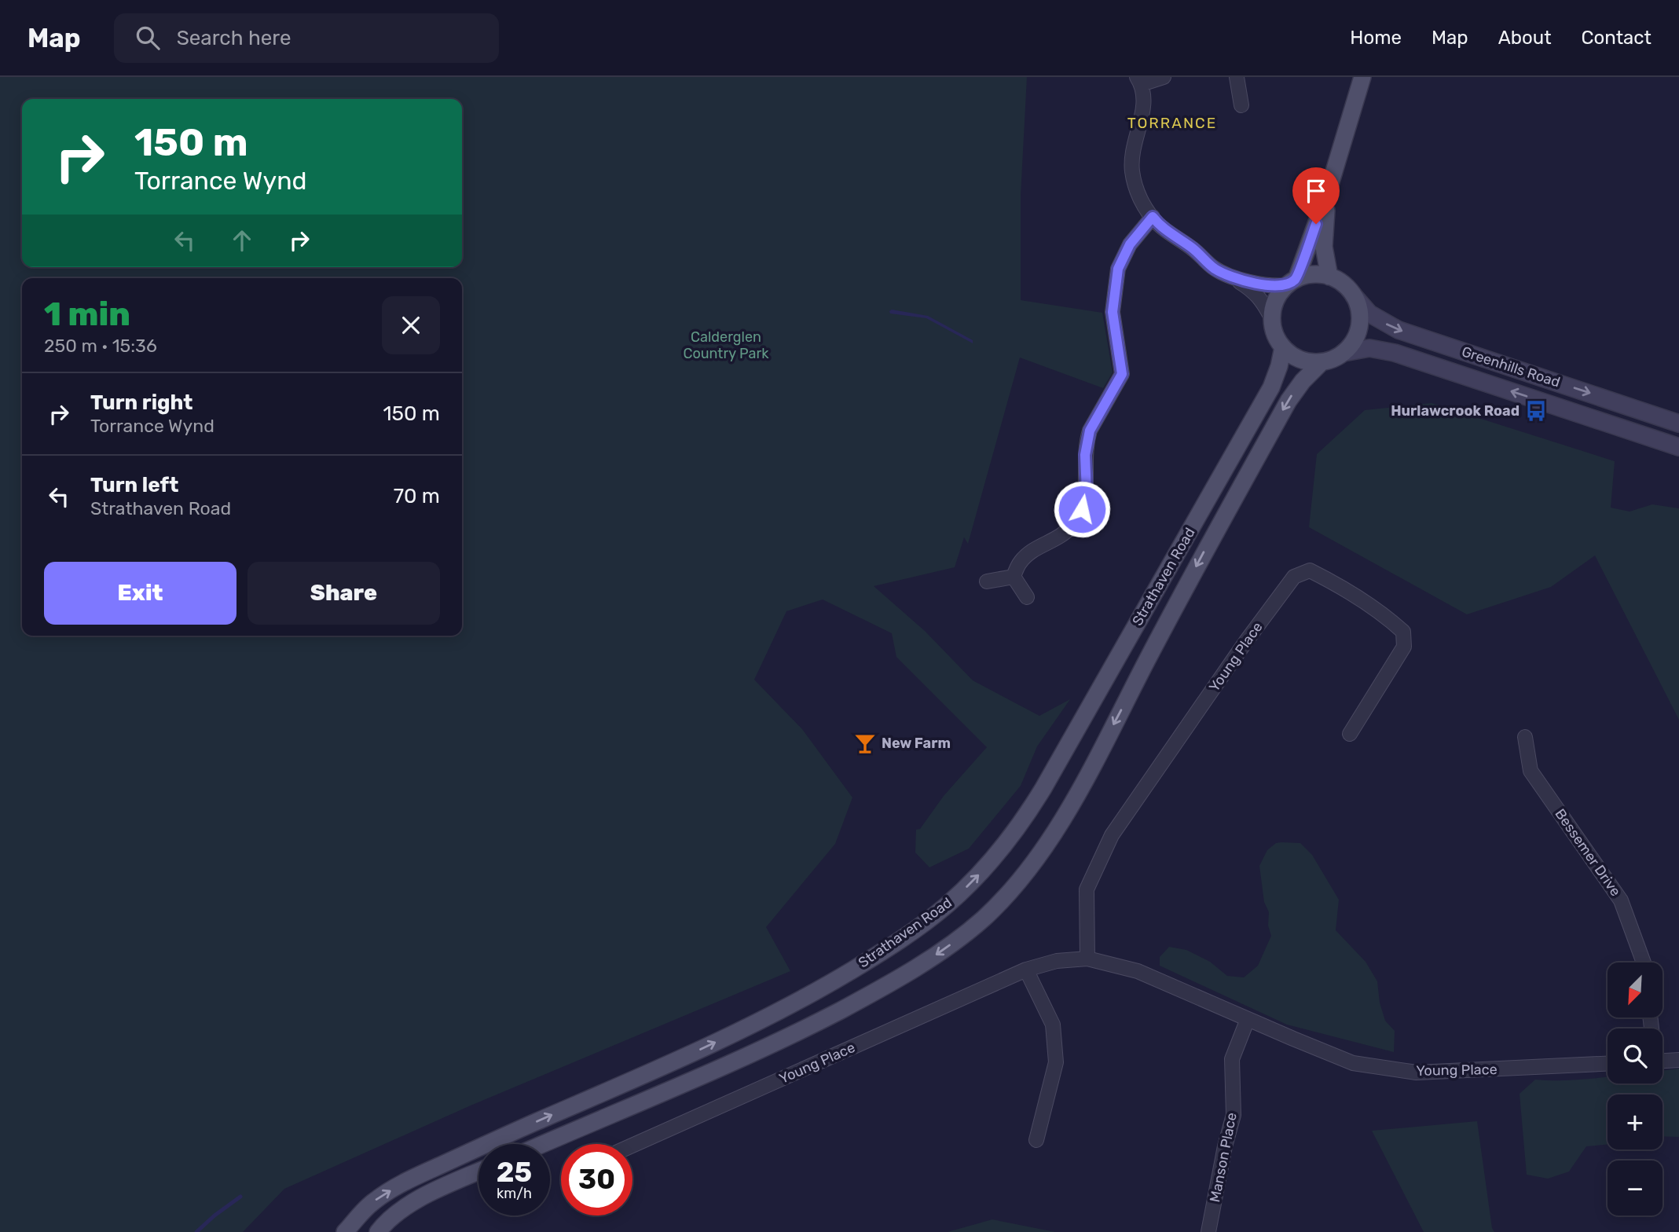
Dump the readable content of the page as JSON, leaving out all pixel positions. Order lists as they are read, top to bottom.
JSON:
{
  "streets": {
    "main road": ["Strathaven Road"],
    "street": [
      "Greenhills Road",
      "Young Place",
      "Bessemer Drive",
      "Manson Place"
    ]
  },
  "crossings": [
    ["Greenhills Road", "Strathaven Road"],
    ["Young Place", "Manson Place"]
  ],
  "districts": ["TORRANCE"],
  "parks": ["Calderglen Country Park"],
  "places": {
    "bus stop": ["Hurlawcrook Road"],
    "bar": ["New Farm"]
  },
  "north": "bottom left",
  "page": {
    "header": "Map",
    "search": "Search here",
    "nav": [
      "Home",
      "Map",
      "About",
      "Contact"
    ],
    "turn": ["150 m", "Torrance Wynd"],
    "heading": ["1 min", "250 m · 15:36"],
    "list": [
      {
        "name": "Turn right",
        "note": "Torrance Wynd",
        "value": "150 m"
      },
      {
        "name": "Turn left",
        "note": "Strathaven Road",
        "value": "70 m"
      }
    ],
    "buttons": ["Exit", "Share"],
    "map_buttons": ["+", "−"],
    "speed": "25 km/h",
    "limit": "30"
  }
}
